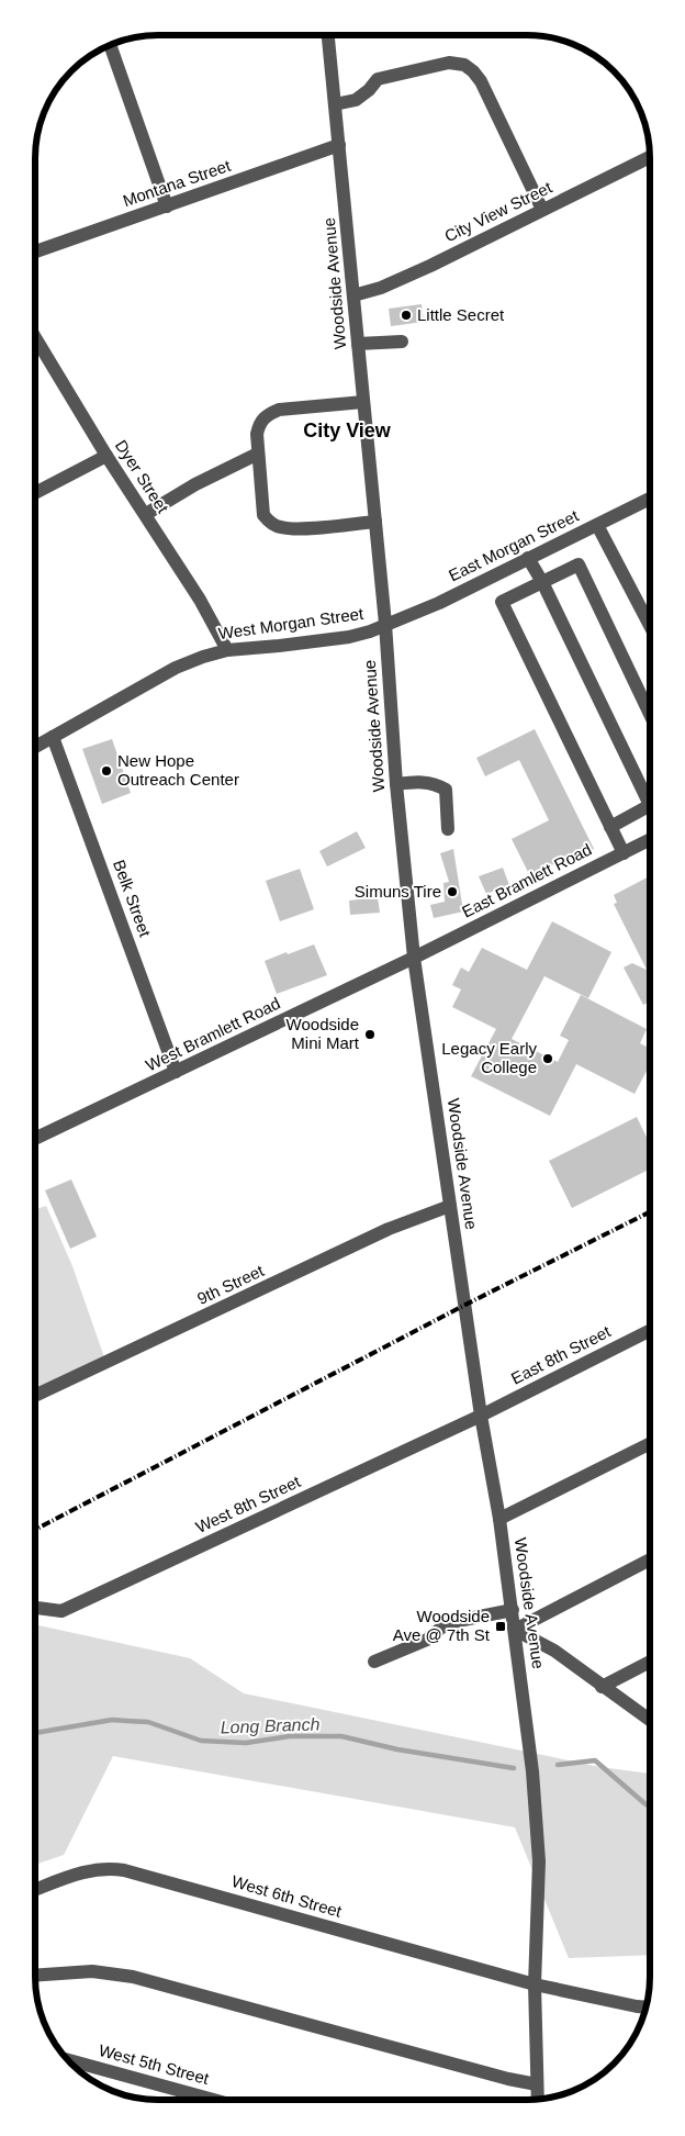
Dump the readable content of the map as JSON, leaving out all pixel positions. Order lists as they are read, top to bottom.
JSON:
{
  "streets": {
    "street": [
      "Montana Street",
      "City View Street",
      "Woodside Avenue",
      "Dyer Street",
      "East Morgan Street",
      "West Morgan Street",
      "East Bramlett Road",
      "Belk Street",
      "West Bramlett Road",
      "9th Street",
      "East 8th Street",
      "West 8th Street",
      "West 6th Street",
      "West 5th Street"
    ]
  },
  "crossings": [
    ["Montana Street", "Woodside Avenue"],
    ["City View Street", "Woodside Avenue"],
    ["Woodside Avenue", "East Morgan Street"],
    ["Woodside Avenue", "West Morgan Street"],
    ["Woodside Avenue", "East Bramlett Road"],
    ["Woodside Avenue", "West Bramlett Road"],
    ["Woodside Avenue", "9th Street"],
    ["Woodside Avenue", "East 8th Street"],
    ["Woodside Avenue", "West 8th Street"],
    ["Woodside Avenue", "West 6th Street"],
    ["Dyer Street", "West Morgan Street"],
    ["East Morgan Street", "West Morgan Street"],
    ["West Morgan Street", "Belk Street"],
    ["East Bramlett Road", "West Bramlett Road"],
    ["Belk Street", "West Bramlett Road"],
    ["East 8th Street", "West 8th Street"]
  ],
  "districts": ["City View"],
  "water": ["Long Branch"],
  "places": {
    "other": [
      "Little Secret",
      "New Hope Outreach Center",
      "Simuns Tire",
      "Woodside Mini Mart",
      "Legacy Early College"
    ],
    "transit": ["Woodside Ave @ 7th St"]
  }
}
